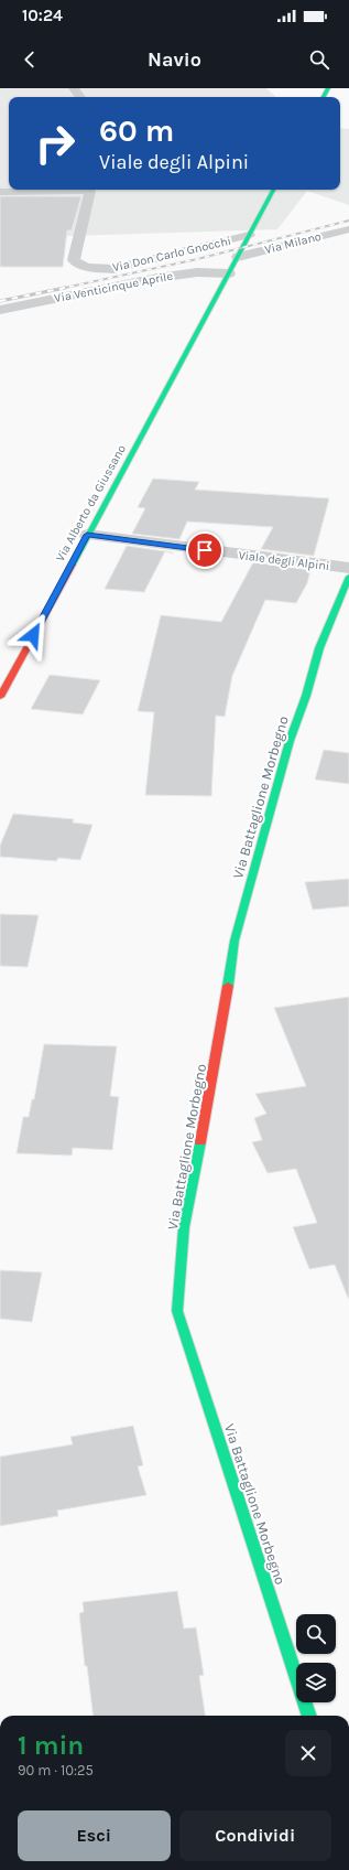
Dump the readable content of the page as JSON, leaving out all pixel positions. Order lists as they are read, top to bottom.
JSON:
{
  "streets": {
    "street": [
      "Via Milano",
      "Via Don Carlo Gnocchi",
      "Via Venticinque Aprile",
      "Via Alberto da Giussano",
      "Viale degli Alpini",
      "Via Battaglione Morbegno"
    ]
  },
  "crossings": [
    ["Via Milano", "Via Alberto da Giussano"],
    ["Via Don Carlo Gnocchi", "Via Alberto da Giussano"],
    ["Via Venticinque Aprile", "Via Alberto da Giussano"],
    ["Via Alberto da Giussano", "Viale degli Alpini"]
  ],
  "page": {
    "status": "10:24",
    "header": "Navio",
    "turn": ["60 m", "Viale degli Alpini"],
    "heading": ["1 min", "90 m · 10:25"],
    "buttons": ["Esci", "Condividi"]
  }
}
